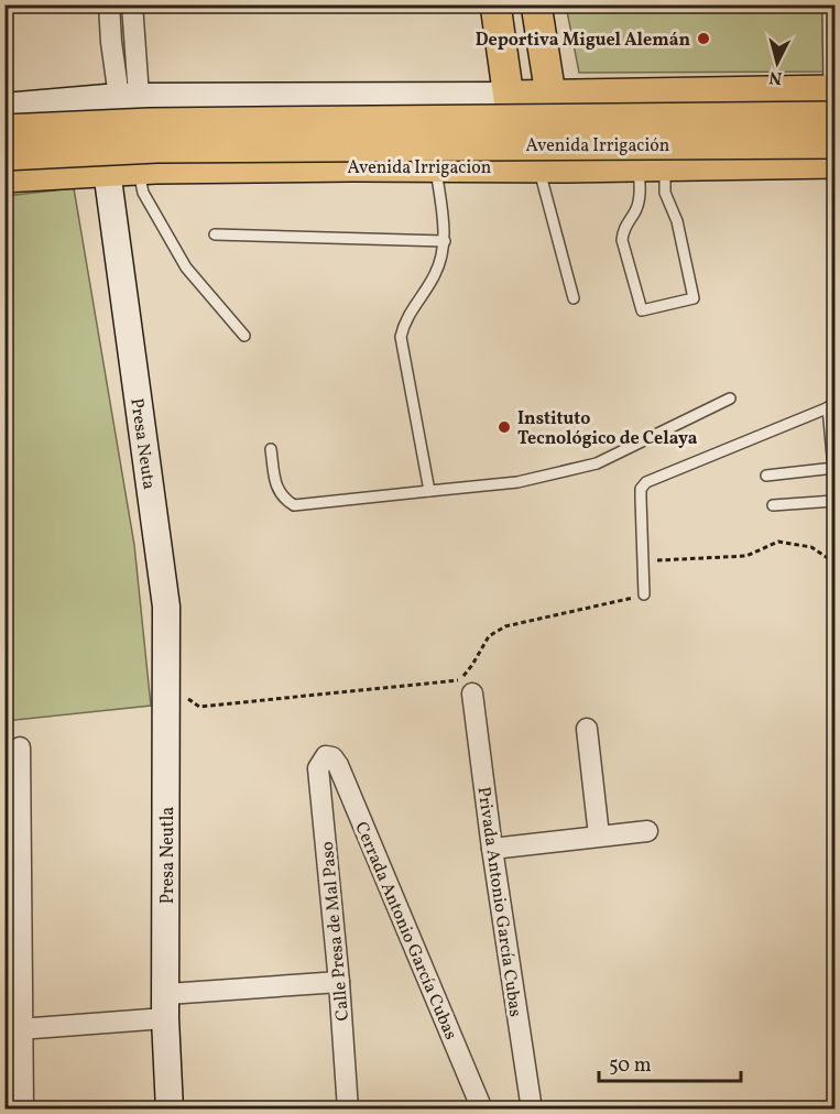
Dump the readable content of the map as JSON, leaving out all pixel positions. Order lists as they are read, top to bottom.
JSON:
{
  "streets": {
    "main road": ["Avenida Irrigación", "Avenida Irrigacion"],
    "street": [
      "Presa Neuta",
      "Presa Neutla",
      "Privada Antonio García Cubas",
      "Cerrada Antonio García Cubas",
      "Calle Presa de Mal Paso"
    ]
  },
  "crossings": [
    ["Avenida Irrigacion", "Presa Neuta"],
    ["Presa Neuta", "Presa Neutla"],
    ["Cerrada Antonio García Cubas", "Calle Presa de Mal Paso"]
  ],
  "places": ["Deportiva Miguel Alemán", "Instituto Tecnológico de Celaya"],
  "scale_bar": "50 m",
  "north": "bottom"
}
